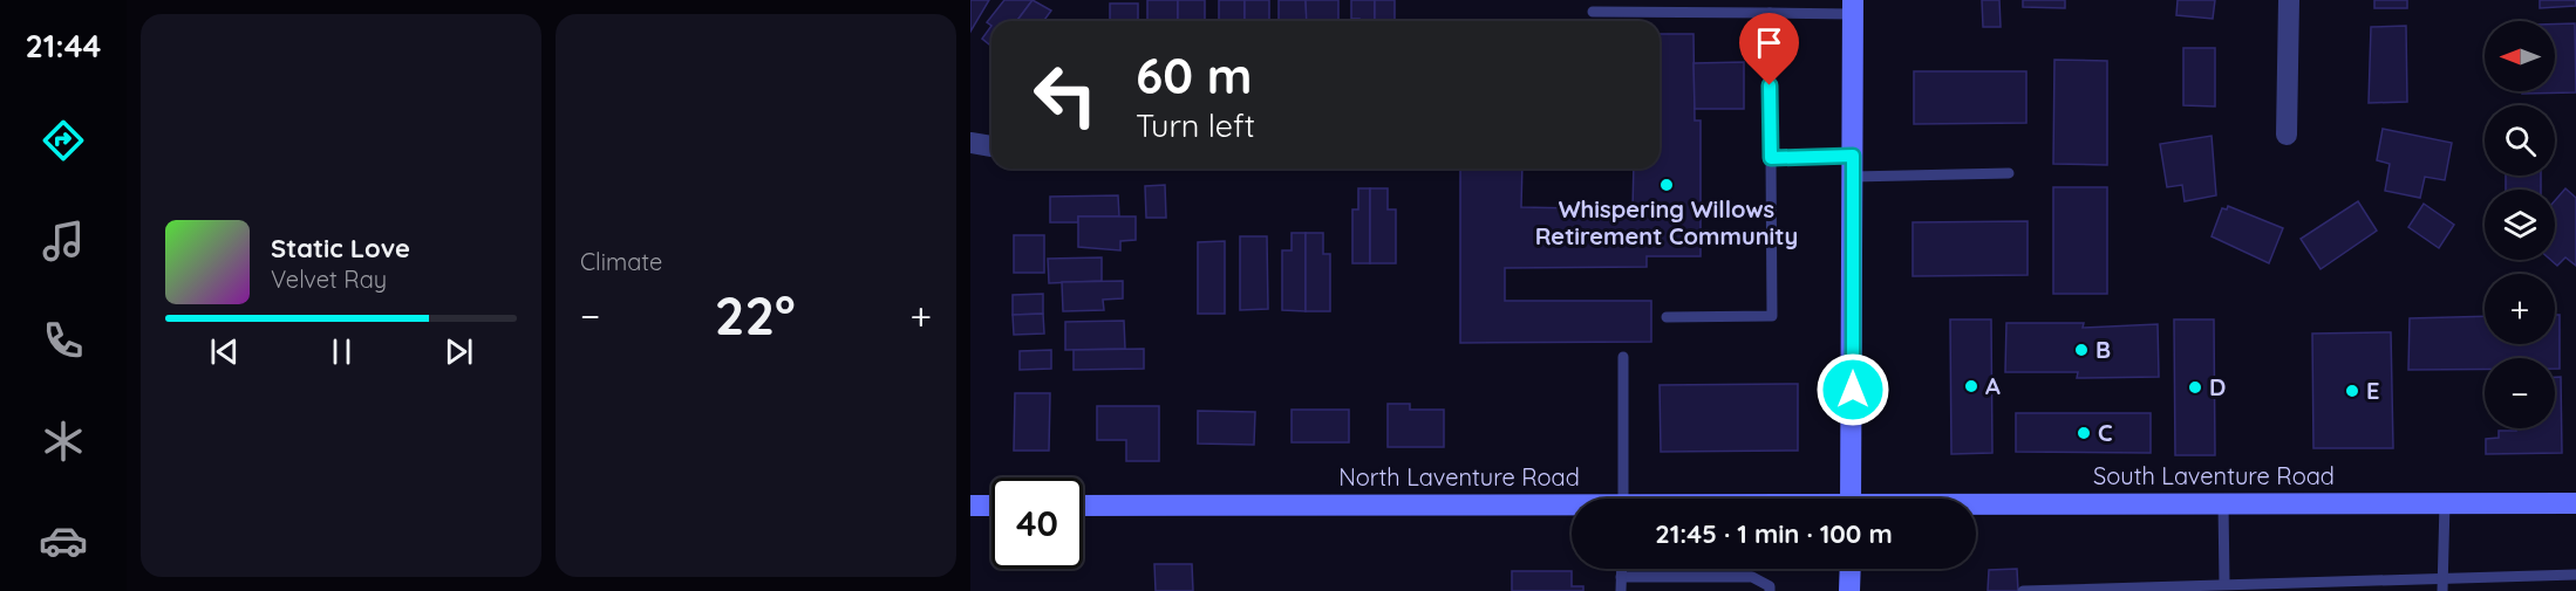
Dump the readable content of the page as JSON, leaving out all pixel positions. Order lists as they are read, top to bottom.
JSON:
{
  "streets": {
    "street": ["South Laventure Road", "North Laventure Road"]
  },
  "places": [
    "Whispering Willows Retirement Community",
    "B",
    "A",
    "D",
    "E",
    "C"
  ],
  "north": "left",
  "page": {
    "tabs": "21:44",
    "tile": "Climate",
    "map_buttons": ["+", "−"],
    "turn": ["60 m", "Turn left"],
    "song": ["Static Love", "Velvet Ray"],
    "heat": ["−", "22°", "+"],
    "limit": "40",
    "trip": "21:45 · 1 min · 100 m"
  }
}
